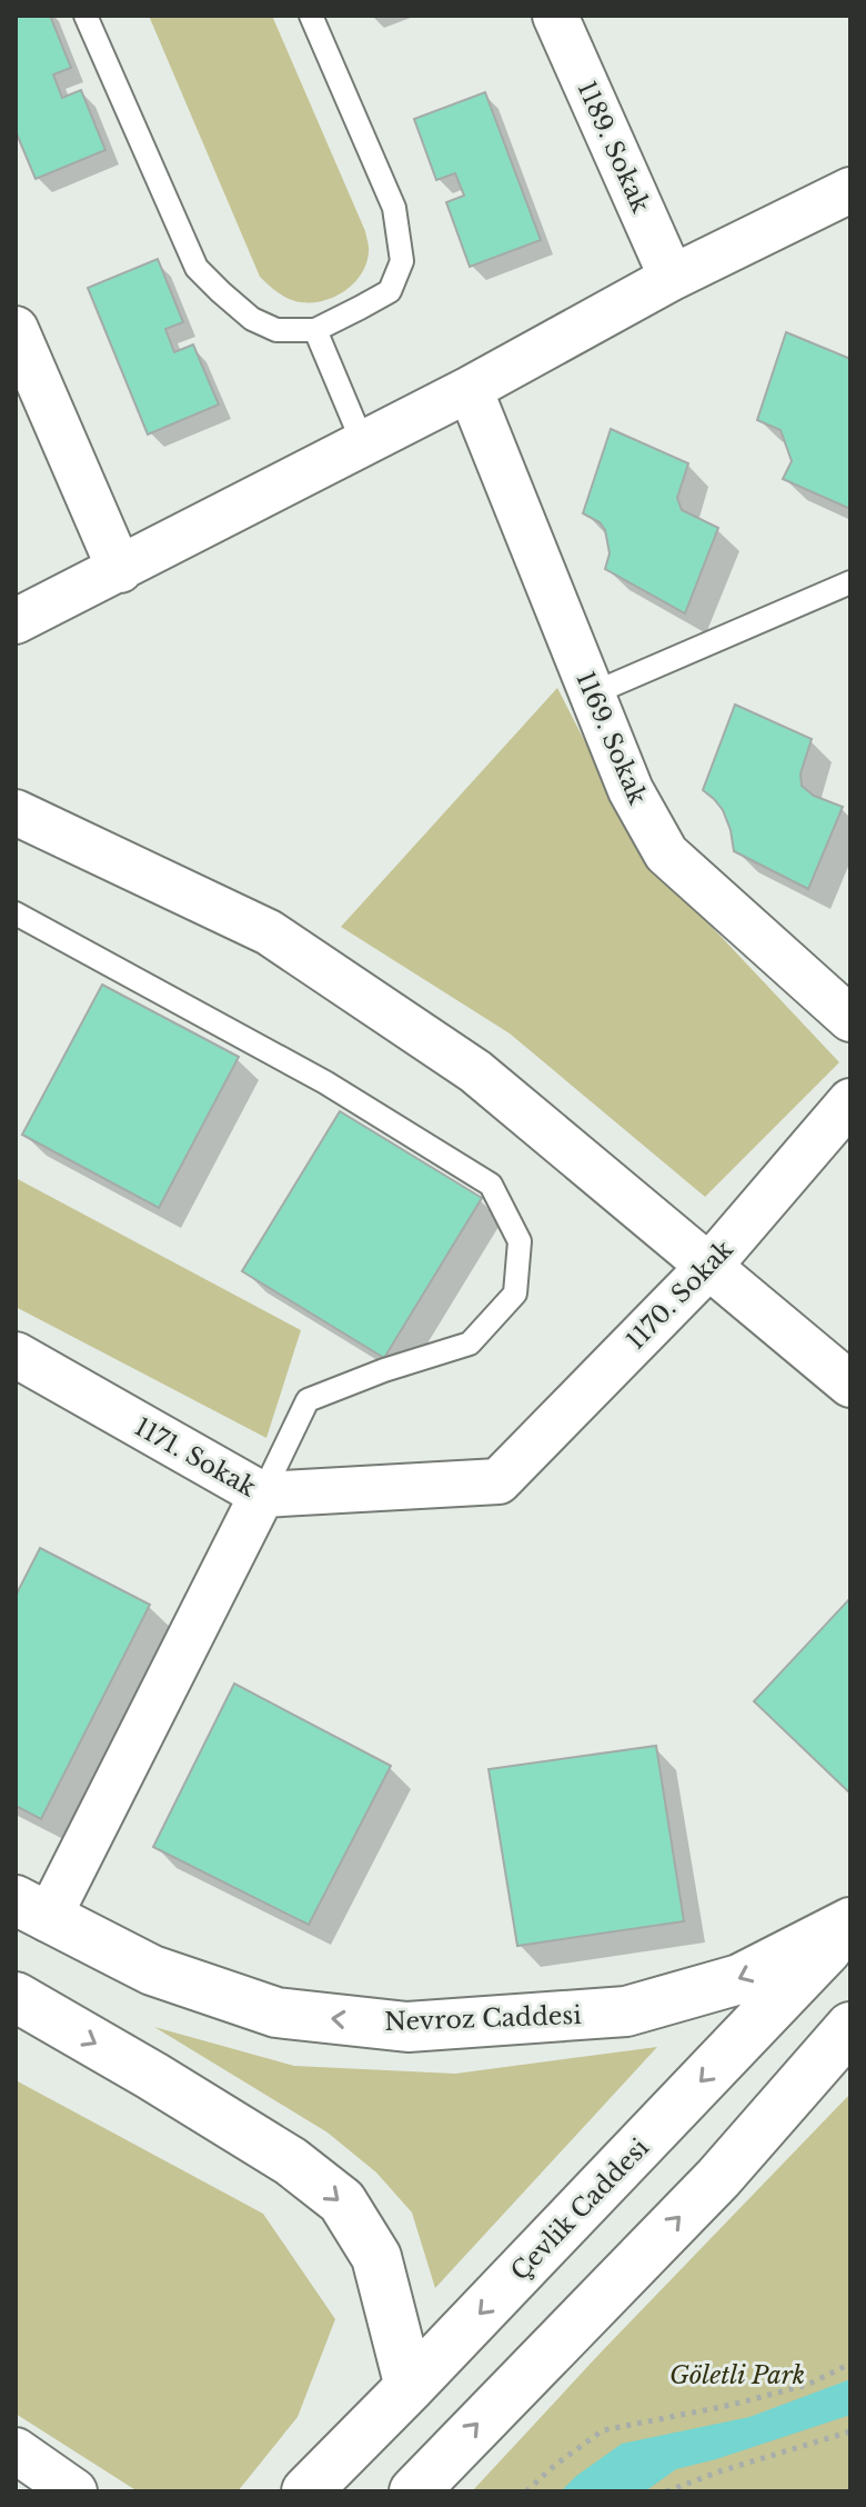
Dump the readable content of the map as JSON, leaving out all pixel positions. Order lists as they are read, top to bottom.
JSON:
{
  "streets": {
    "main road": ["Nevroz Caddesi", "Çevlik Caddesi"],
    "street": [
      "1189. Sokak",
      "1169. Sokak",
      "1170. Sokak",
      "1171. Sokak"
    ]
  },
  "crossings": [
    ["1170. Sokak", "1171. Sokak"],
    ["Nevroz Caddesi", "Çevlik Caddesi"]
  ],
  "one_way": ["Nevroz Caddesi"],
  "parks": ["Göletli Park"]
}
